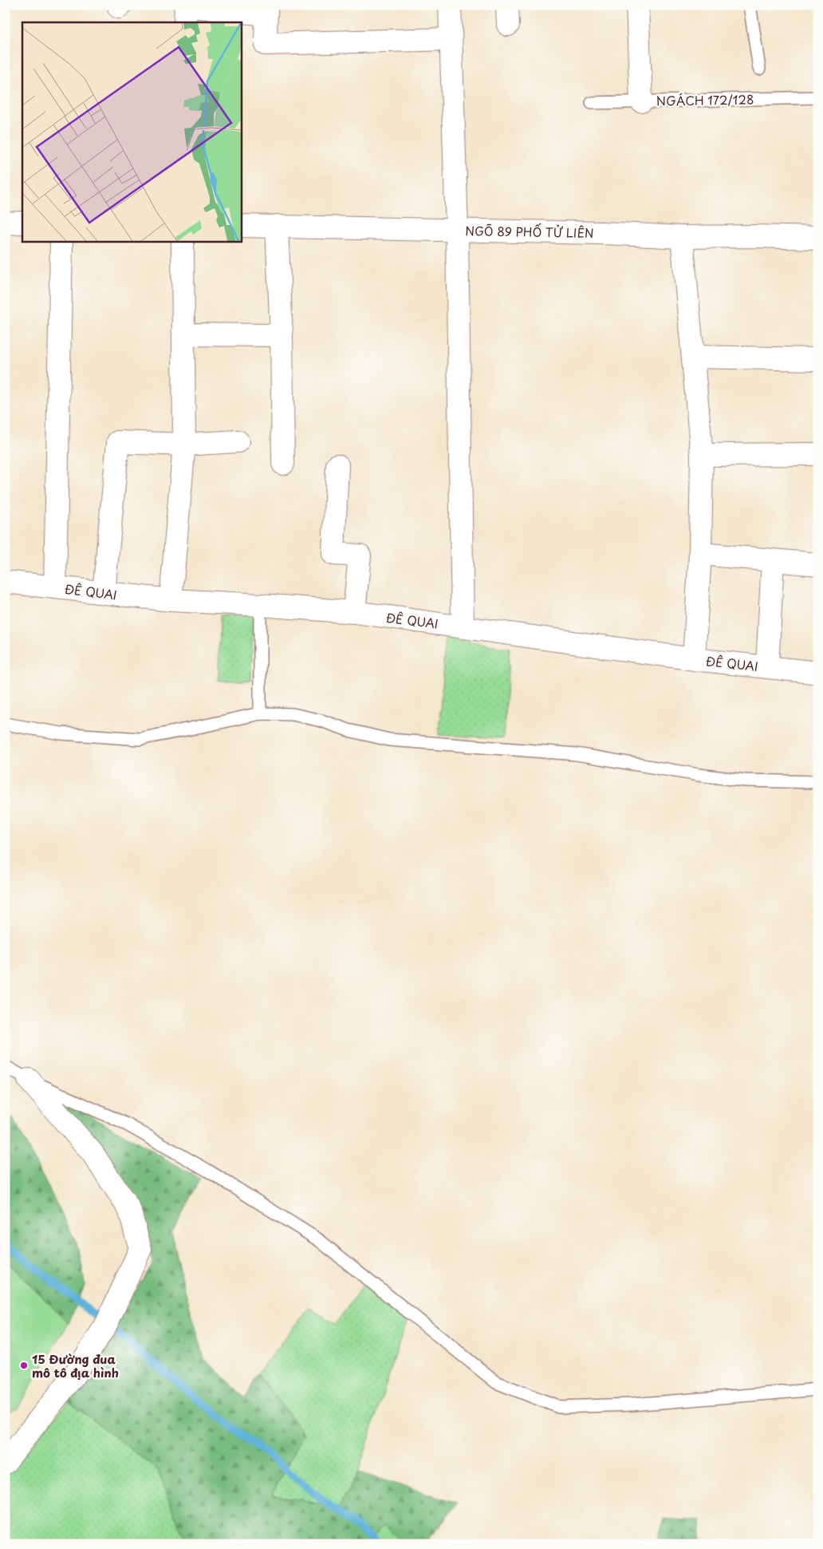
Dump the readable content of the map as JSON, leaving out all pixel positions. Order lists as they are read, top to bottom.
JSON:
{
  "streets": {
    "street": ["NGÕ 89 PHỐ TỬ LIÊN", "ĐÊ QUAI"],
    "lane": ["NGÁCH 172/128"]
  },
  "places": ["15 Đường đua mô tô địa hình"]
}
